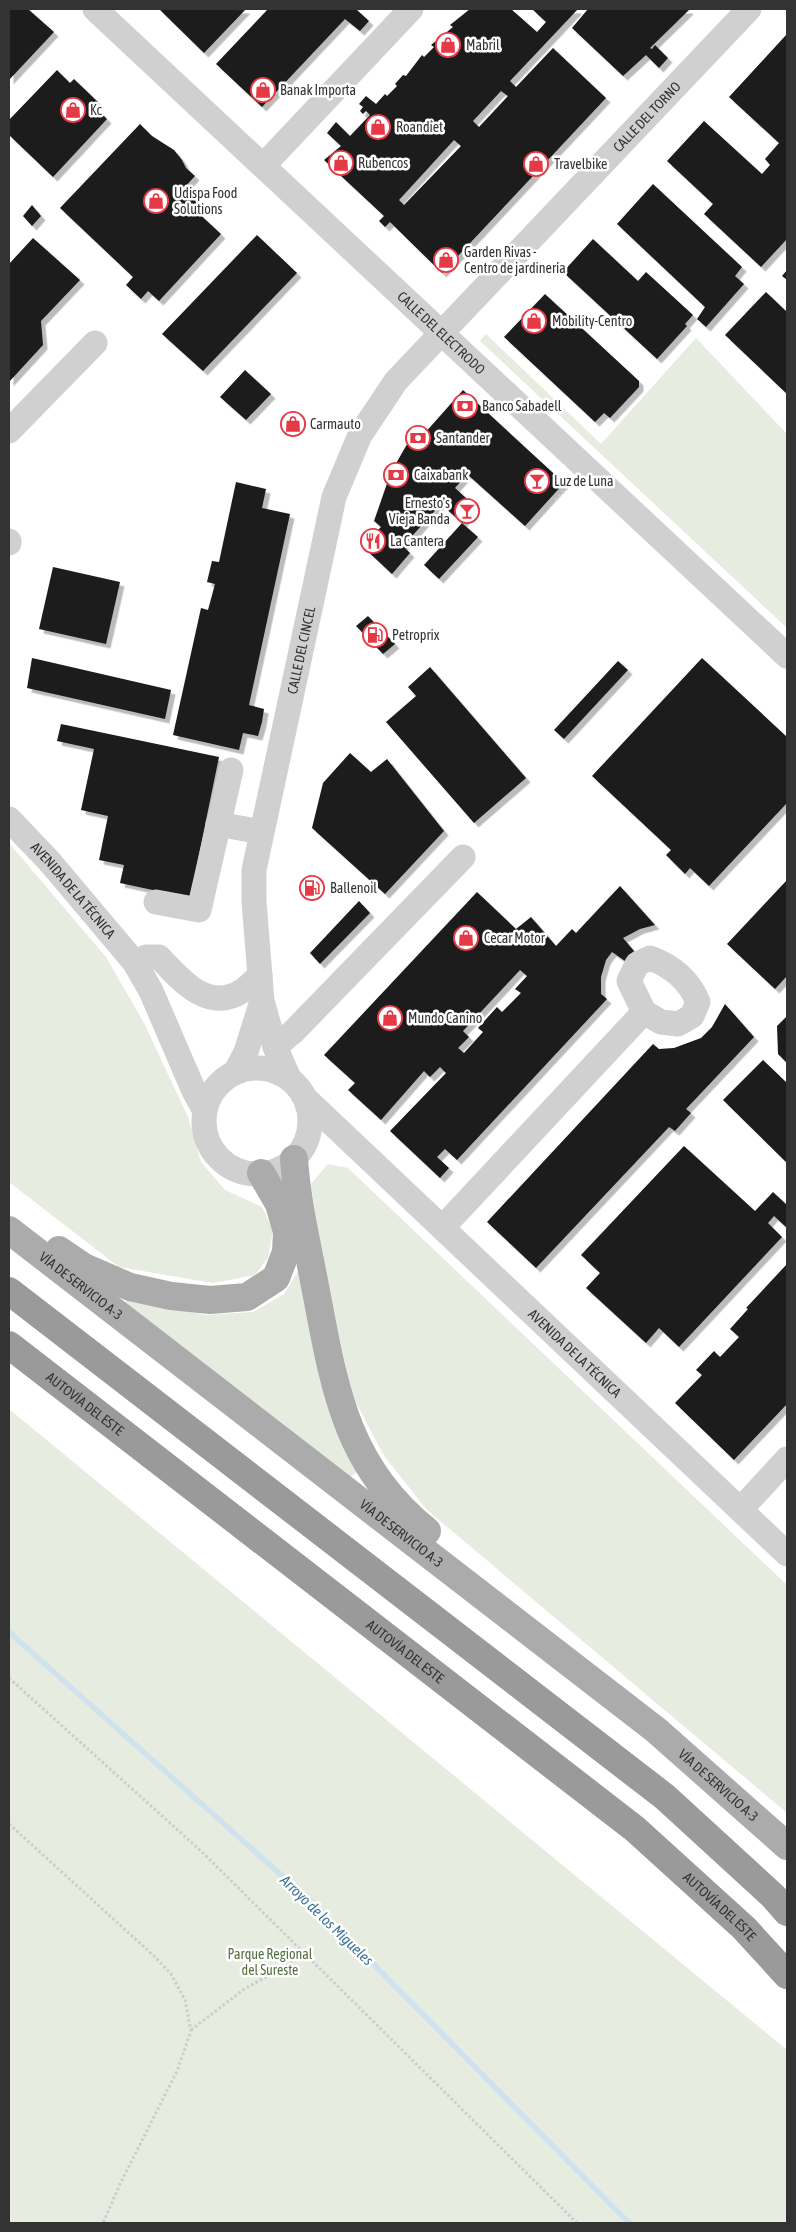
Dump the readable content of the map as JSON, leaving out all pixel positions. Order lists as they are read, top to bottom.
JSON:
{
  "streets": {
    "highway": ["AUTOVÍA DEL ESTE"],
    "main road": ["VÍA DE SERVICIO A-3"],
    "street": [
      "CALLE DEL TORNO",
      "CALLE DEL ELECTRODO",
      "CALLE DEL CINCEL",
      "AVENIDA DE LA TÉCNICA"
    ]
  },
  "crossings": [
    ["CALLE DEL TORNO", "CALLE DEL ELECTRODO"],
    ["CALLE DEL TORNO", "CALLE DEL CINCEL"],
    ["CALLE DEL ELECTRODO", "CALLE DEL CINCEL"]
  ],
  "water": ["Arroyo de los Migueles"],
  "parks": ["Parque Regional del Sureste"],
  "places": {
    "shop": [
      "Mabril",
      "Banak Importa",
      "Kc",
      "Roandiet",
      "Rubencos",
      "Travelbike",
      "Udispa Food Solutions",
      "Garden Rivas - Centro de jardinería",
      "Mobility-Centro",
      "Carmauto",
      "Cecar Motor",
      "Mundo Canino"
    ],
    "bank": ["Banco Sabadell", "Santander", "Caixabank"],
    "bar": ["Luz de Luna", "Ernesto's Vieja Banda"],
    "restaurant": ["La Cantera"],
    "fuel station": ["Petroprix", "Ballenoil"]
  }
}
